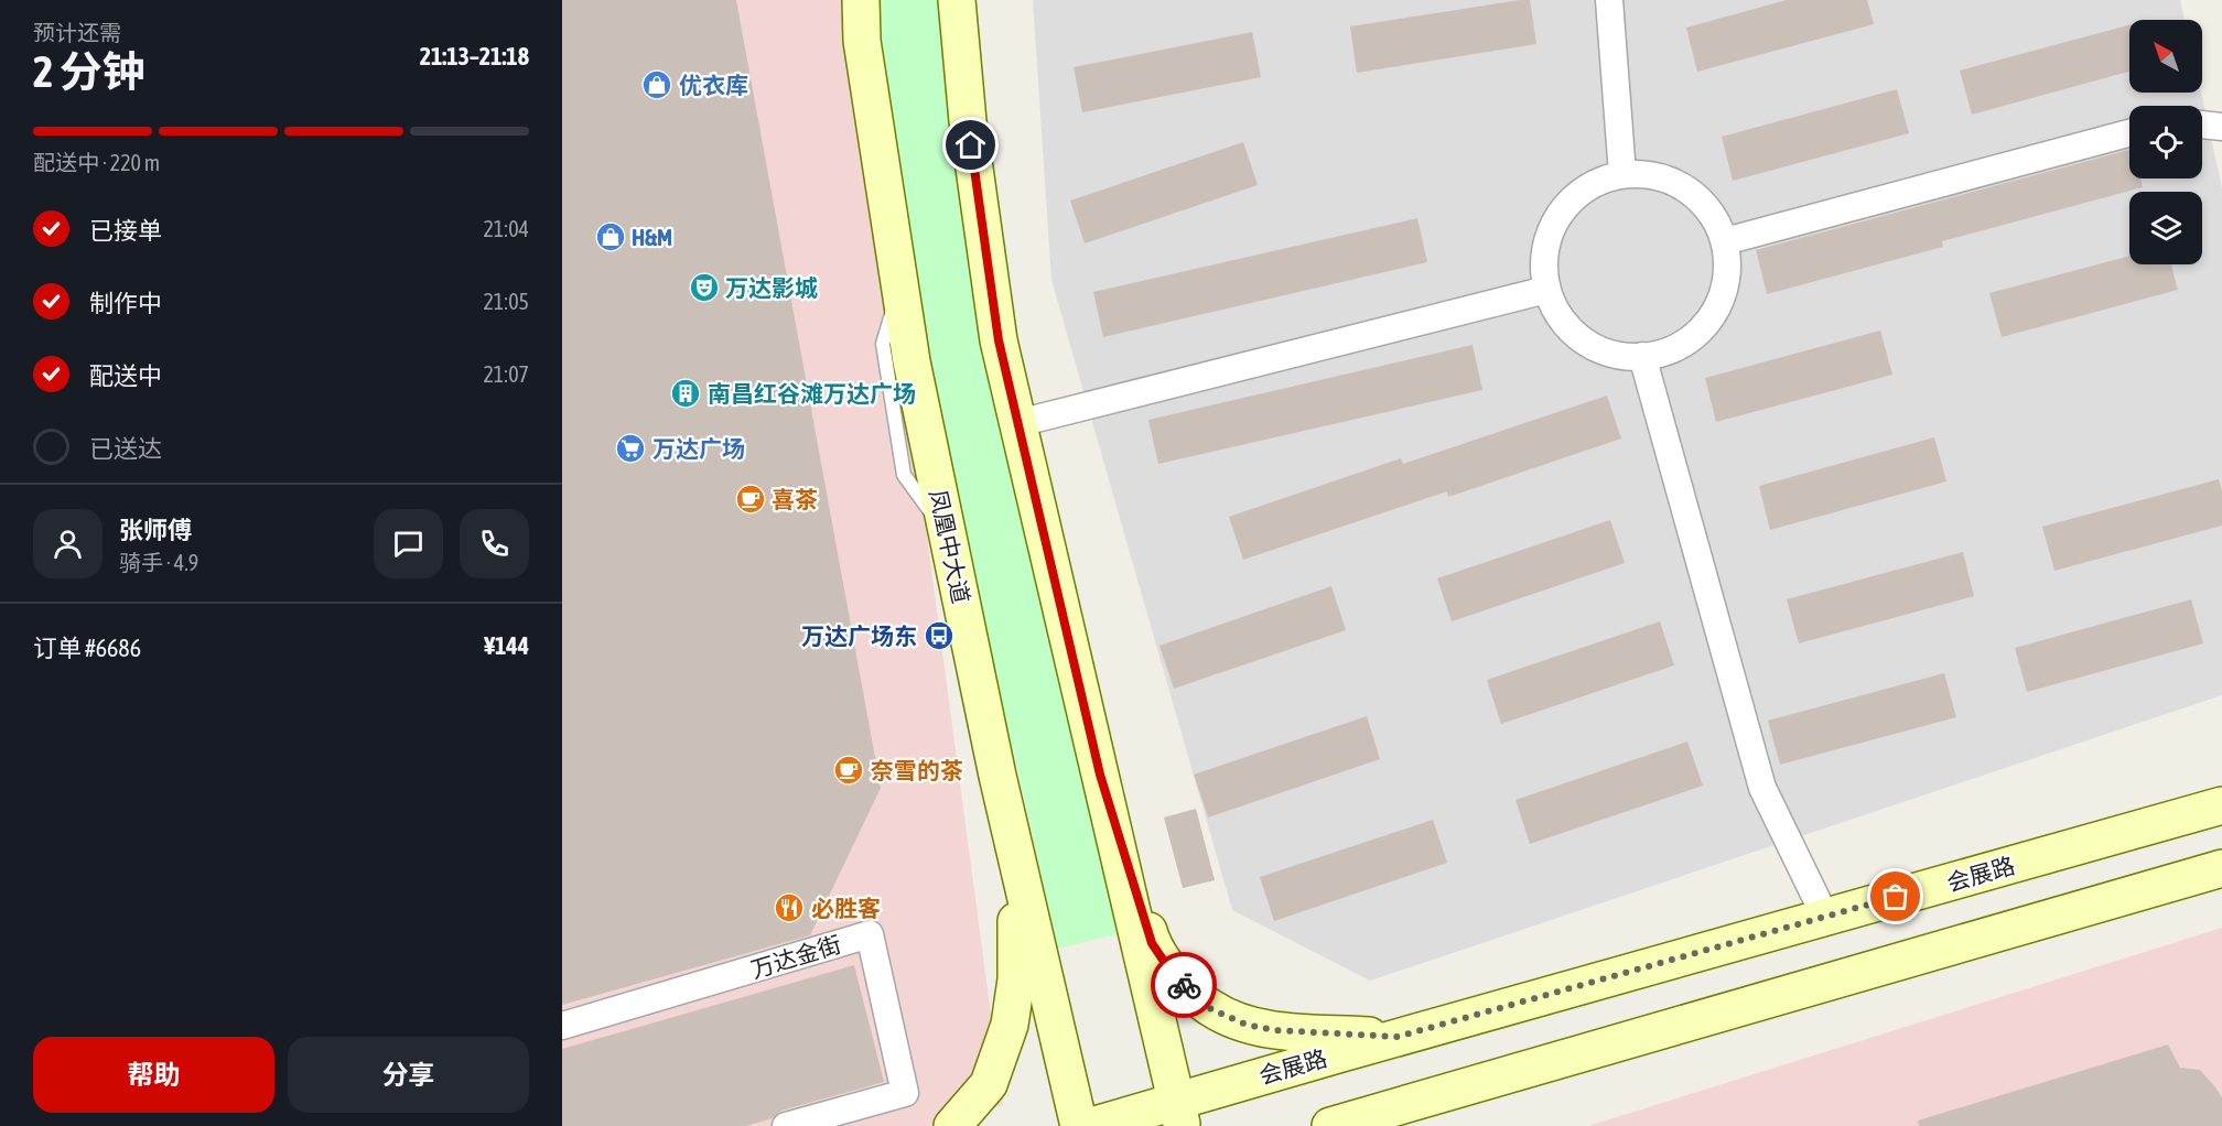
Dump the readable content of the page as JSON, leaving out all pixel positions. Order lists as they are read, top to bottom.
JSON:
{
  "streets": {
    "main road": ["凤凰中大道", "会展路"],
    "street": ["万达金街"]
  },
  "places": {
    "shop": ["优衣库", "H&M"],
    "theatre": ["万达影城"],
    "building": ["南昌红谷滩万达广场"],
    "supermarket": ["万达广场"],
    "cafe": ["喜茶", "奈雪的茶"],
    "bus stop": ["万达广场东"],
    "restaurant": ["必胜客"]
  },
  "north": "top left",
  "page": {
    "heading": ["2 分钟", "预计还需", "21:13–21:18"],
    "panel": [
      "张师傅",
      "骑手 · 4.9",
      "订单 #6686",
      "¥144"
    ],
    "bar": "配送中 · 220 m",
    "list": [
      ["已接单", "21:04"],
      ["制作中", "21:05"],
      ["配送中", "21:07"],
      "已送达"
    ],
    "buttons": ["帮助", "分享"]
  }
}
